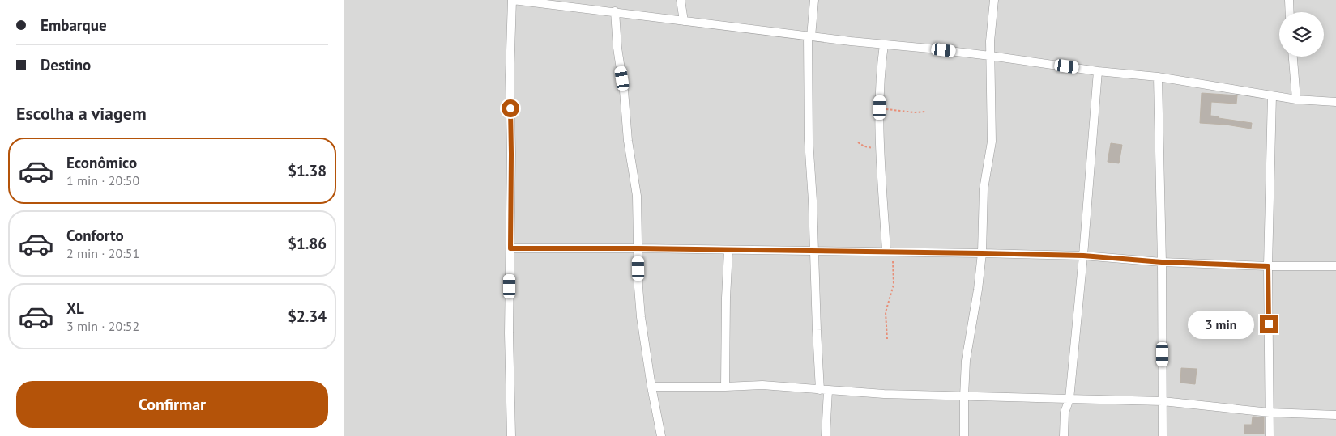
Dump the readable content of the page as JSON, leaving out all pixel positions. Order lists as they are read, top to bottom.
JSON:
{
  "page": {
    "banner": ["Embarque", "Destino"],
    "heading": "Escolha a viagem",
    "list": [
      {
        "name": "Econômico",
        "note": "1 min · 20:50",
        "value": "$1.38"
      },
      {
        "name": "Conforto",
        "note": "2 min · 20:51",
        "value": "$1.86"
      },
      {
        "name": "XL",
        "note": "3 min · 20:52",
        "value": "$2.34"
      }
    ],
    "bubble": "3 min",
    "buttons": "Confirmar"
  }
}
